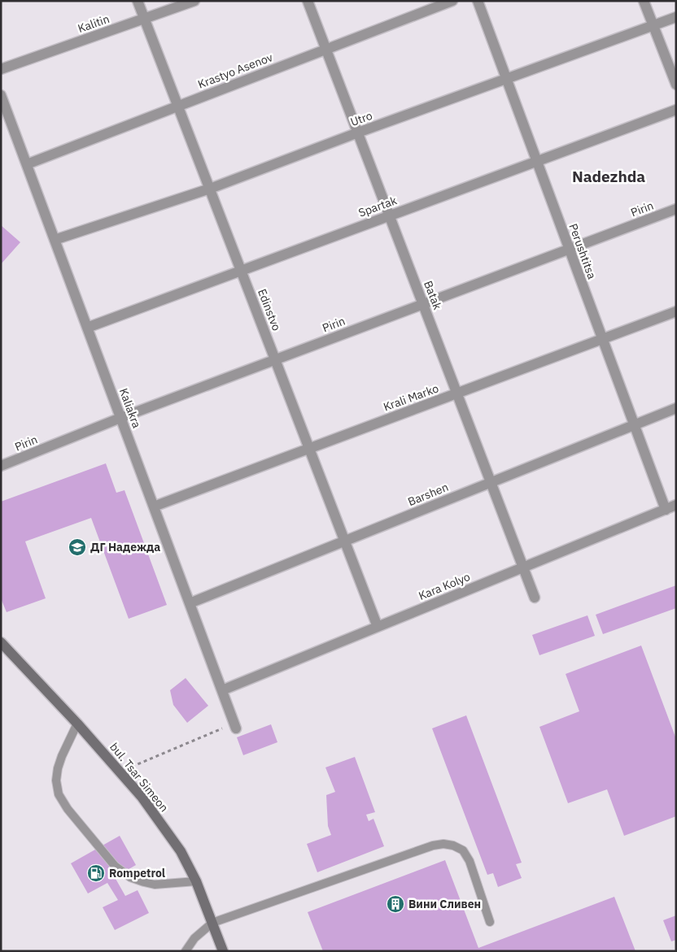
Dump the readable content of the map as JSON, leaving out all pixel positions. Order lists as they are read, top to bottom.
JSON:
{
  "streets": {
    "main road": ["bul. Tsar Simeon"],
    "street": [
      "Kalitin",
      "Krastyo Asenov",
      "Utro",
      "Spartak",
      "Pirin",
      "Perushtitsa",
      "Batak",
      "Edinstvo",
      "Krali Marko",
      "Kaliakra",
      "Barshen",
      "Kara Kolyo"
    ]
  },
  "crossings": [
    ["Kalitin", "Edinstvo"],
    ["Krastyo Asenov", "Batak"],
    ["Krastyo Asenov", "Edinstvo"],
    ["Krastyo Asenov", "Kaliakra"],
    ["Utro", "Perushtitsa"],
    ["Utro", "Batak"],
    ["Utro", "Edinstvo"],
    ["Utro", "Kaliakra"],
    ["Spartak", "Perushtitsa"],
    ["Spartak", "Batak"],
    ["Spartak", "Edinstvo"],
    ["Spartak", "Kaliakra"],
    ["Pirin", "Perushtitsa"],
    ["Pirin", "Batak"],
    ["Pirin", "Edinstvo"],
    ["Pirin", "Kaliakra"],
    ["Perushtitsa", "Krali Marko"],
    ["Perushtitsa", "Barshen"],
    ["Perushtitsa", "Kara Kolyo"],
    ["Batak", "Krali Marko"],
    ["Batak", "Barshen"],
    ["Batak", "Kara Kolyo"],
    ["Edinstvo", "Krali Marko"],
    ["Edinstvo", "Barshen"],
    ["Edinstvo", "Kara Kolyo"],
    ["Krali Marko", "Kaliakra"],
    ["Kaliakra", "Barshen"],
    ["Kaliakra", "Kara Kolyo"]
  ],
  "districts": ["Nadezhda"],
  "places": {
    "school or university": ["ДГ Надежда"],
    "fuel station": ["Rompetrol"],
    "building": ["Вини Сливен"]
  }
}
